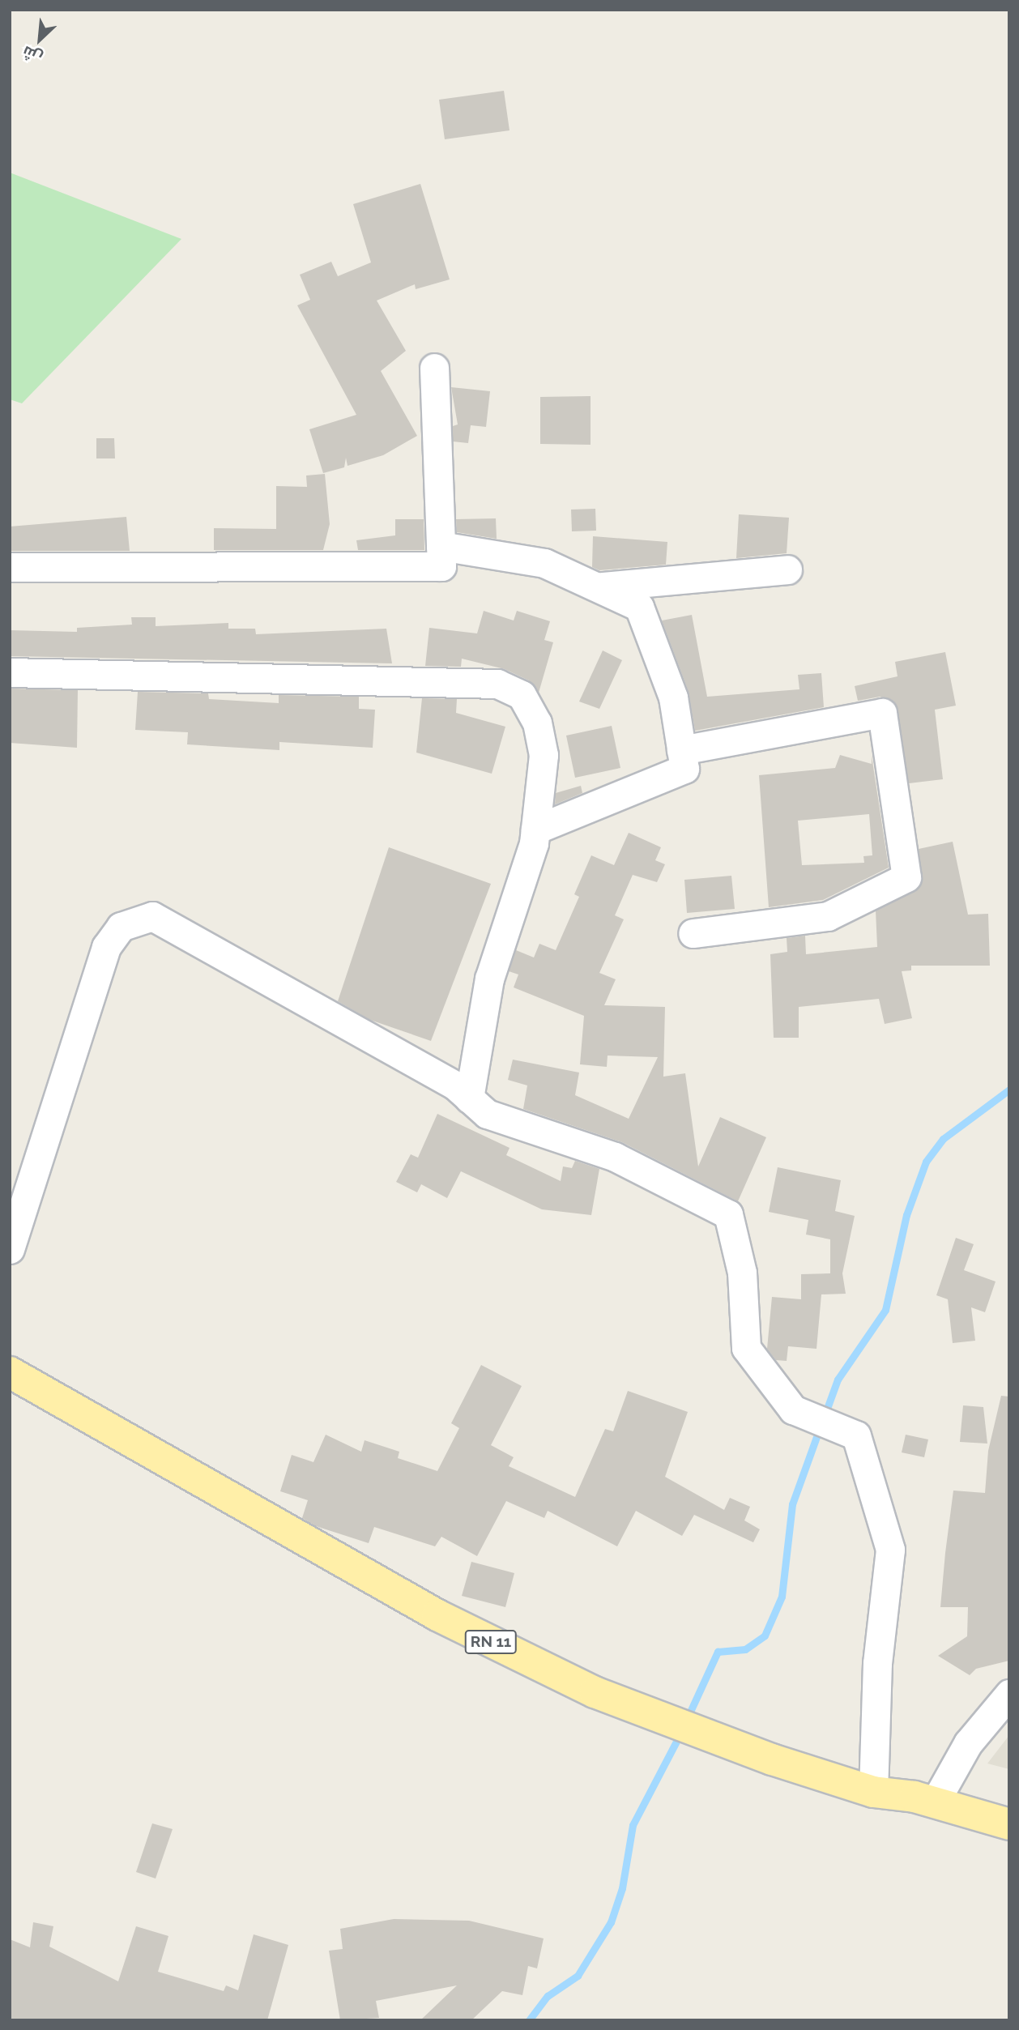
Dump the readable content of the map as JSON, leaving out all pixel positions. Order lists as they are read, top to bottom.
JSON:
{
  "streets": {
    "main road": ["RN 11"]
  },
  "north": "bottom left"
}
